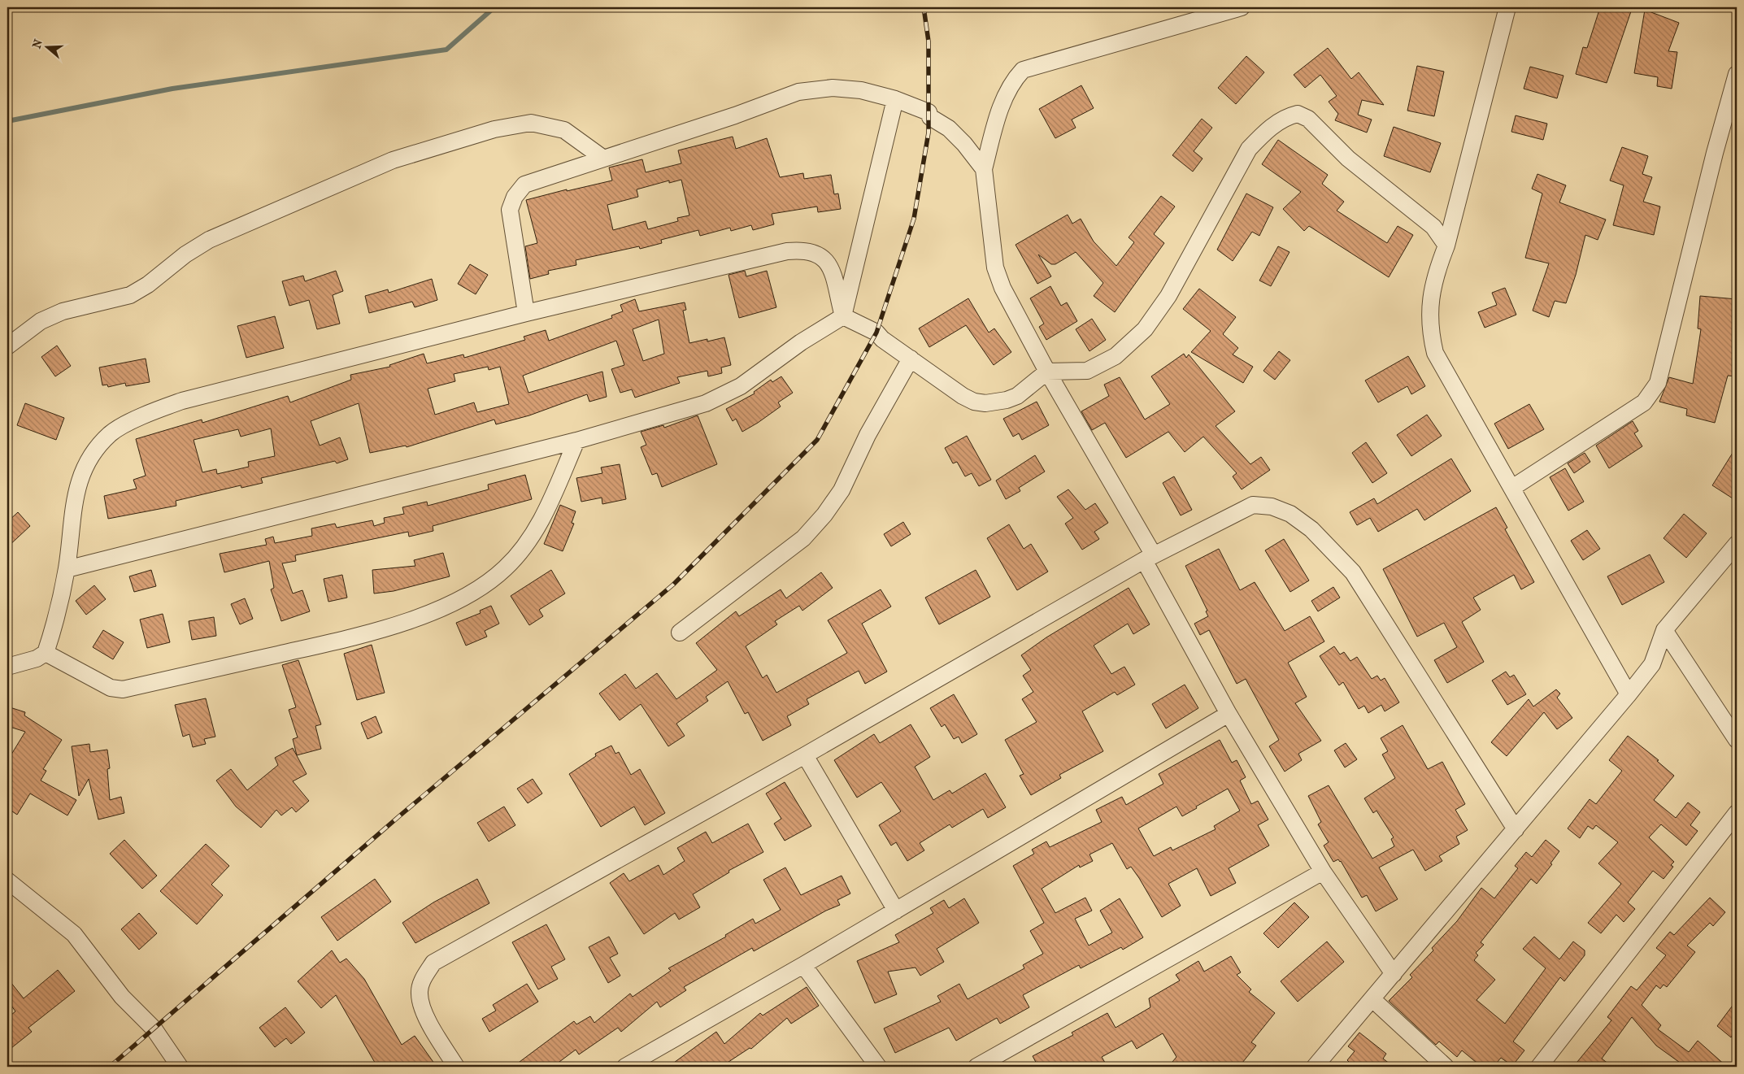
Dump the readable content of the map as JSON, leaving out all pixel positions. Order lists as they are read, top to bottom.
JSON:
{
  "north": "left"
}
